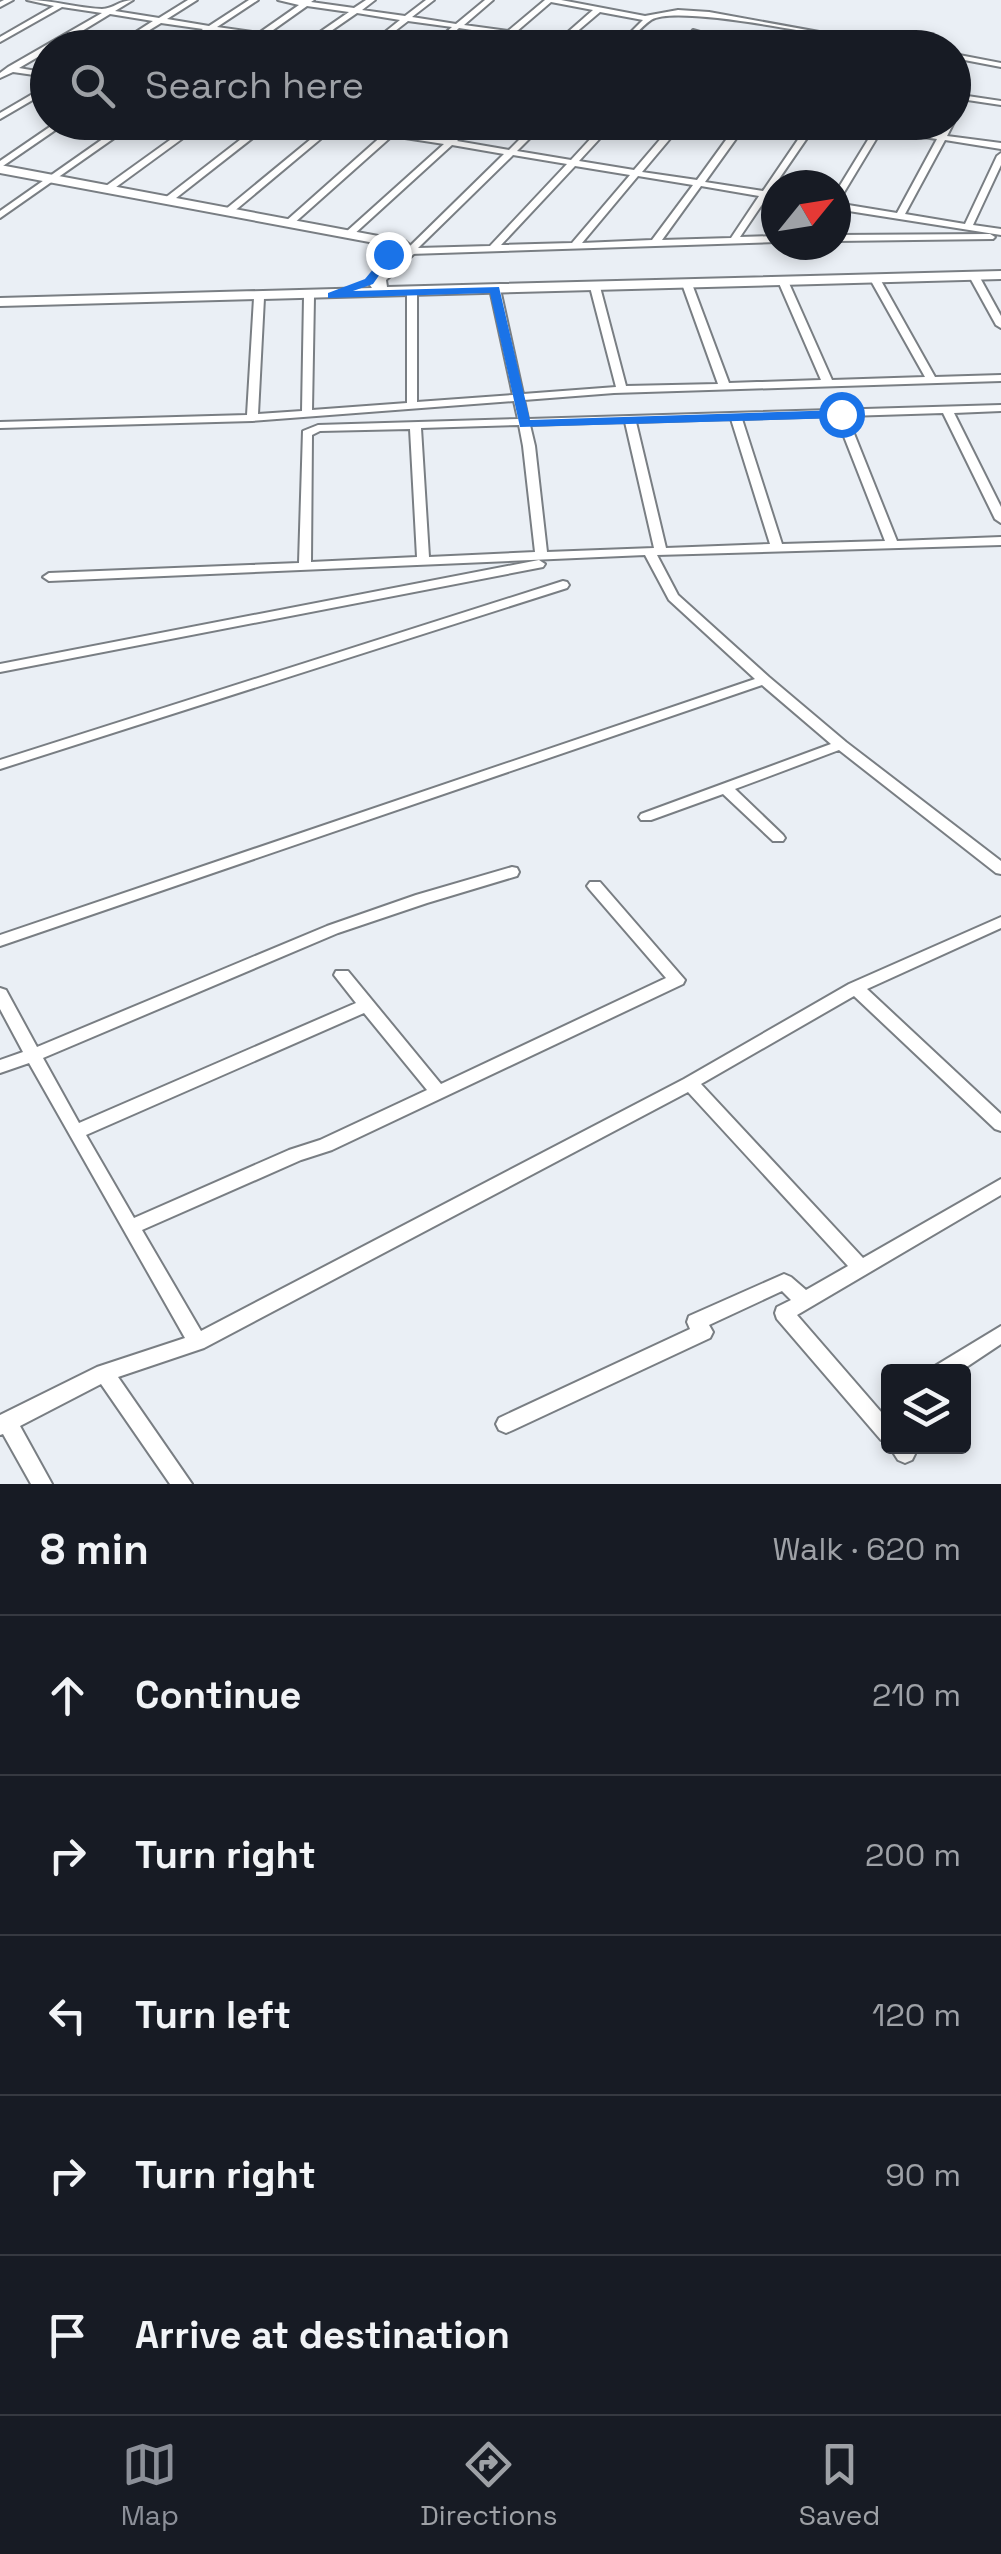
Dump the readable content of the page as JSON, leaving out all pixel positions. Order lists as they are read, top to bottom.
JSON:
{
  "north": "top right",
  "page": {
    "search": "Search here",
    "heading": ["8 min", "Walk · 620 m"],
    "list": [
      ["Continue", "210 m"],
      ["Turn right", "200 m"],
      ["Turn left", "120 m"],
      ["Turn right", "90 m"],
      "Arrive at destination"
    ],
    "nav": ["Map", "Directions", "Saved"]
  }
}
